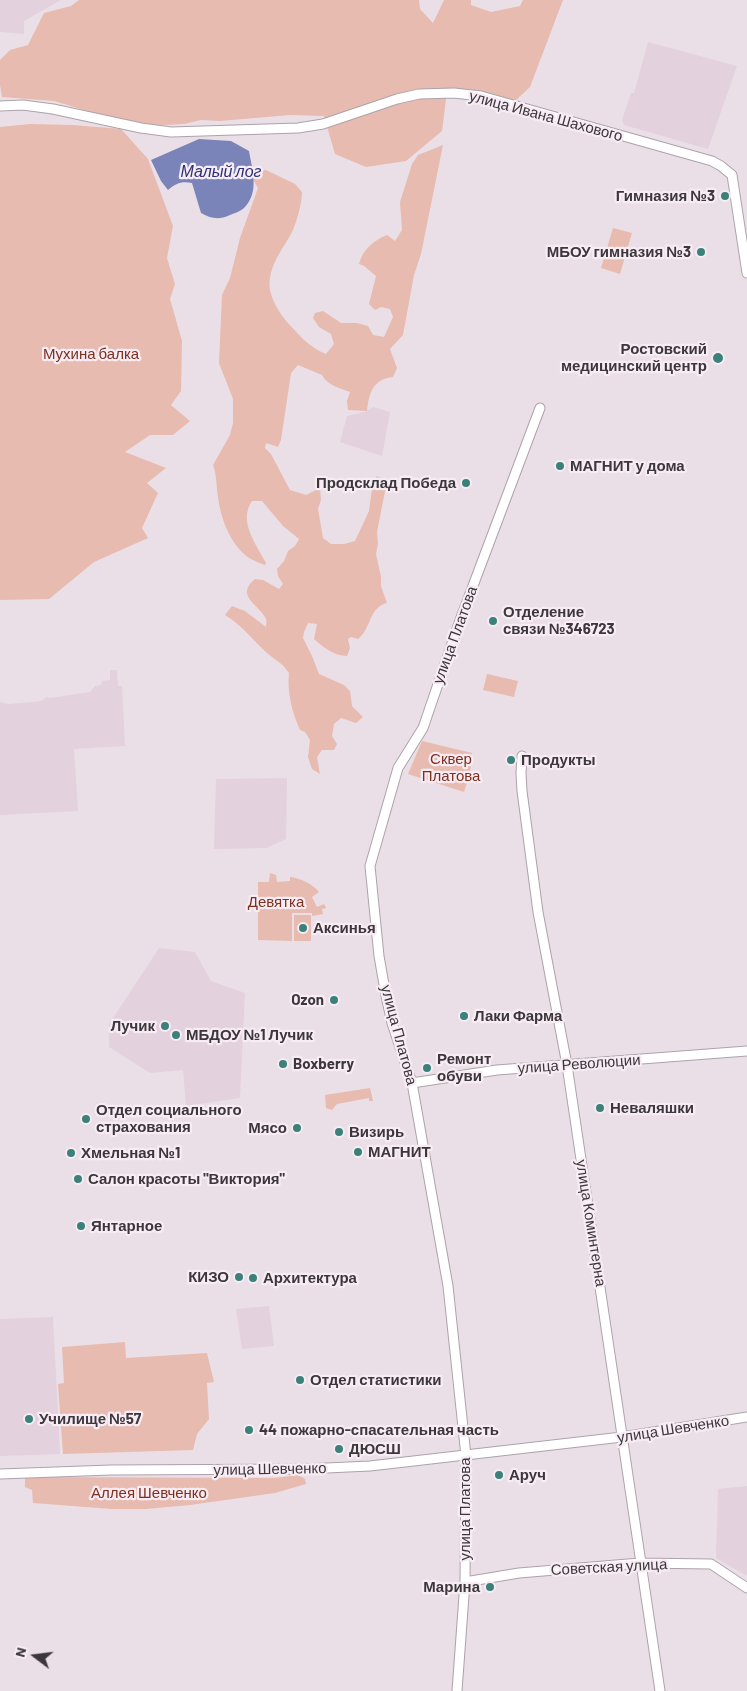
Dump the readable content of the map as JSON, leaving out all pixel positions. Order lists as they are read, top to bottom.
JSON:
{
  "streets": {
    "street": [
      "улица Ивана Шахового",
      "улица Платова",
      "улица Революции",
      "улица Коминтерна",
      "улица Шевченко",
      "Советская улица"
    ]
  },
  "crossings": [
    ["улица Платова", "улица Революции"],
    ["улица Платова", "улица Шевченко"],
    ["улица Платова", "Советская улица"],
    ["улица Революции", "улица Коминтерна"],
    ["улица Коминтерна", "улица Шевченко"],
    ["улица Коминтерна", "Советская улица"]
  ],
  "water": ["Малый лог"],
  "parks": [
    "Мухина балка",
    "Сквер Платова",
    "Девятка",
    "Аллея Шевченко"
  ],
  "places": [
    "Гимназия №3",
    "МБОУ гимназия №3",
    "Ростовский медицинский центр",
    "МАГНИТ у дома",
    "Продсклад Победа",
    "Отделение связи №346723",
    "Продукты",
    "Аксинья",
    "Ozon",
    "Лаки Фарма",
    "Лучик",
    "МБДОУ №1 Лучик",
    "Boxberry",
    "Ремонт обуви",
    "Неваляшки",
    "Отдел социального страхования",
    "Мясо",
    "Визирь",
    "МАГНИТ",
    "Хмельная №1",
    "Салон красоты \"Виктория\"",
    "Янтарное",
    "КИЗО",
    "Архитектура",
    "Отдел статистики",
    "Училище №57",
    "44 пожарно-спасательная часть",
    "ДЮСШ",
    "Аруч",
    "Марина"
  ],
  "north": "left"
}
